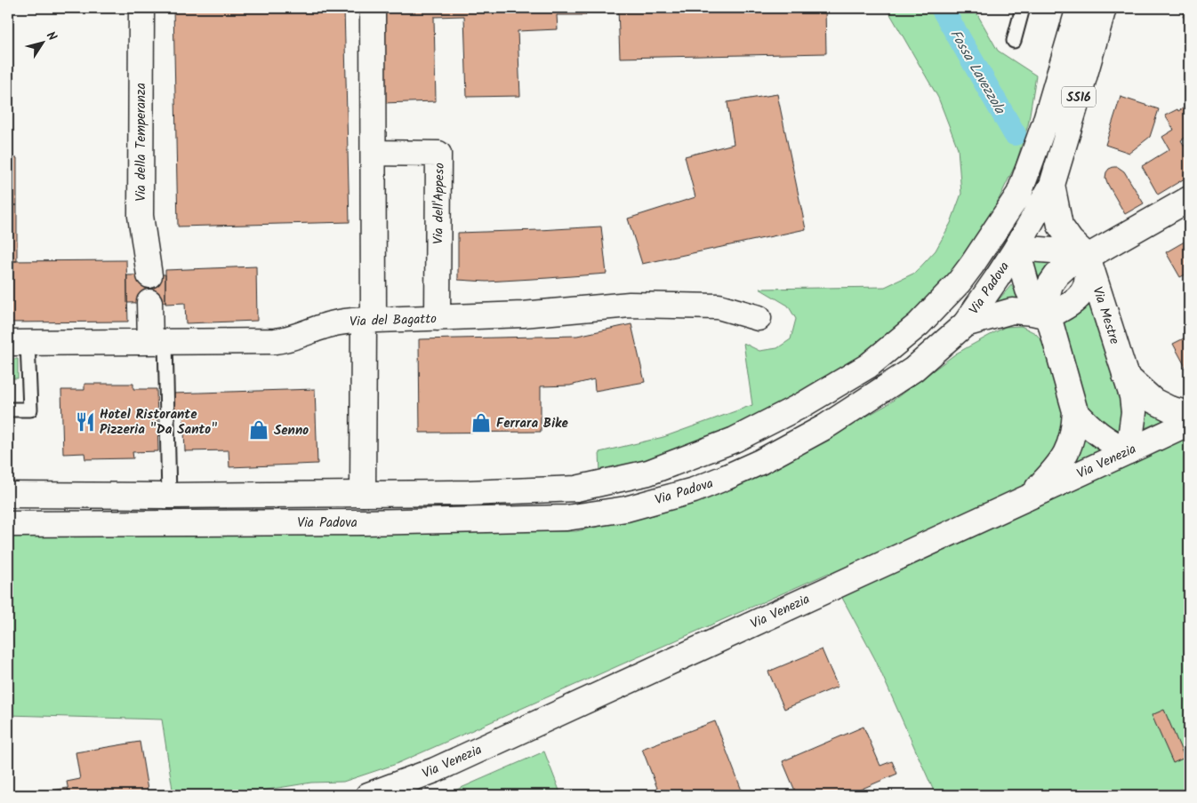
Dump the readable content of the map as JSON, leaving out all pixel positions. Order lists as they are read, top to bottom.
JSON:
{
  "streets": {
    "street": [
      "SS16",
      "Via della Temperanza",
      "Via dell'Appeso",
      "Via Padova",
      "Via Mestre",
      "Via del Bagatto",
      "Via Venezia"
    ]
  },
  "crossings": [
    ["Via dell'Appeso", "Via del Bagatto"],
    ["Via Padova", "Via Mestre"],
    ["Via Mestre", "Via Venezia"]
  ],
  "water": ["Fossa Lavezzola"],
  "places": {
    "restaurant": ["Hotel Ristorante Pizzeria \"Da Santo\""],
    "shop": ["Ferrara Bike", "Senno"]
  },
  "north": "top right"
}
